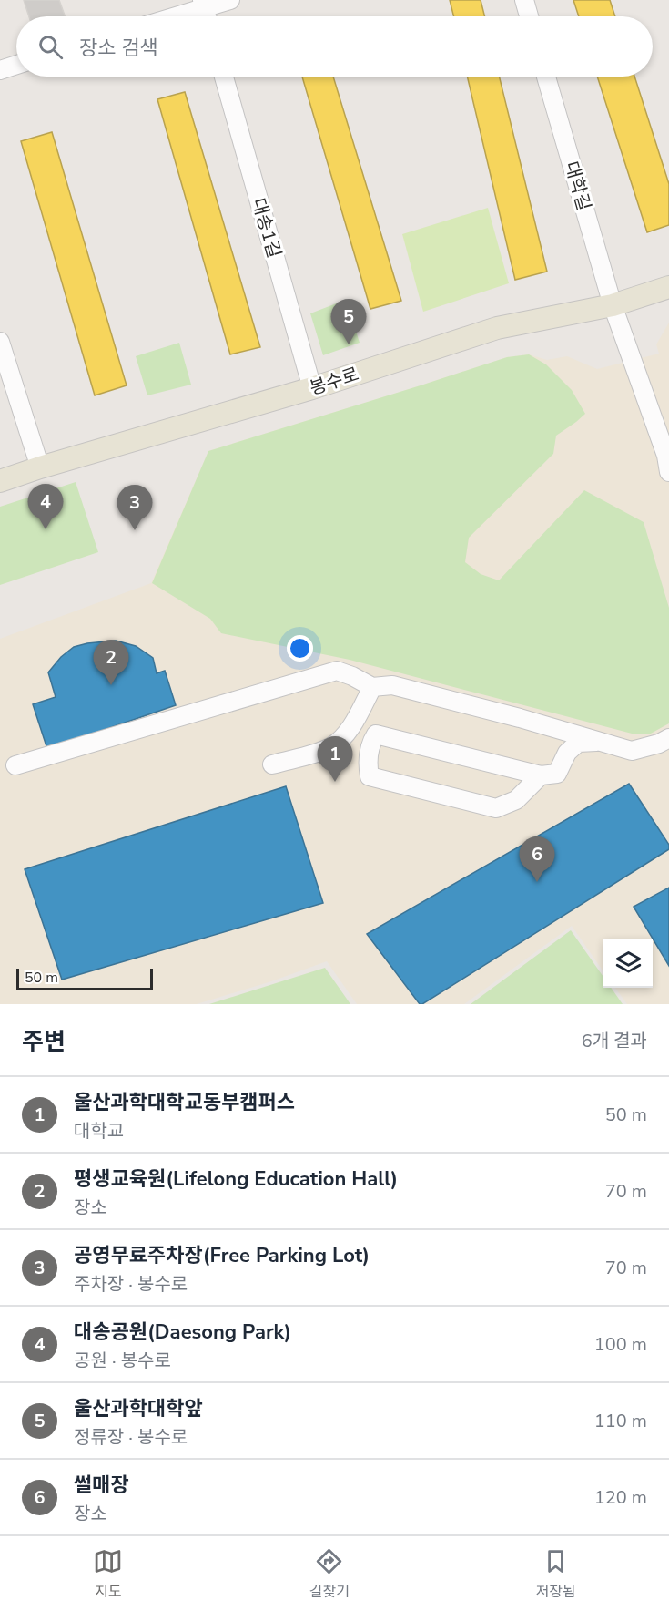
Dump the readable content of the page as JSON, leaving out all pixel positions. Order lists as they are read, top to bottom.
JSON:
{
  "streets": {
    "main road": ["봉수로"],
    "street": ["대학길", "대송1길"]
  },
  "crossings": [
    ["대학길", "봉수로"],
    ["대송1길", "봉수로"]
  ],
  "scale_bar": "50 m",
  "page": {
    "search": "장소 검색",
    "pins": [
      "5",
      "4",
      "3",
      "2",
      "1",
      "6"
    ],
    "scale": "50 m",
    "heading": ["주변", "6개 결과"],
    "list": [
      {
        "mark": "1",
        "name": "울산과학대학교동부캠퍼스",
        "note": "대학교",
        "value": "50 m"
      },
      {
        "mark": "2",
        "name": "평생교육원(Lifelong Education Hall)",
        "note": "장소",
        "value": "70 m"
      },
      {
        "mark": "3",
        "name": "공영무료주차장(Free Parking Lot)",
        "note": "주차장 · 봉수로",
        "value": "70 m"
      },
      {
        "mark": "4",
        "name": "대송공원(Daesong Park)",
        "note": "공원 · 봉수로",
        "value": "100 m"
      },
      {
        "mark": "5",
        "name": "울산과학대학앞",
        "note": "정류장 · 봉수로",
        "value": "110 m"
      },
      {
        "mark": "6",
        "name": "썰매장",
        "note": "장소",
        "value": "120 m"
      }
    ],
    "nav": ["지도", "길찾기", "저장됨"]
  }
}
